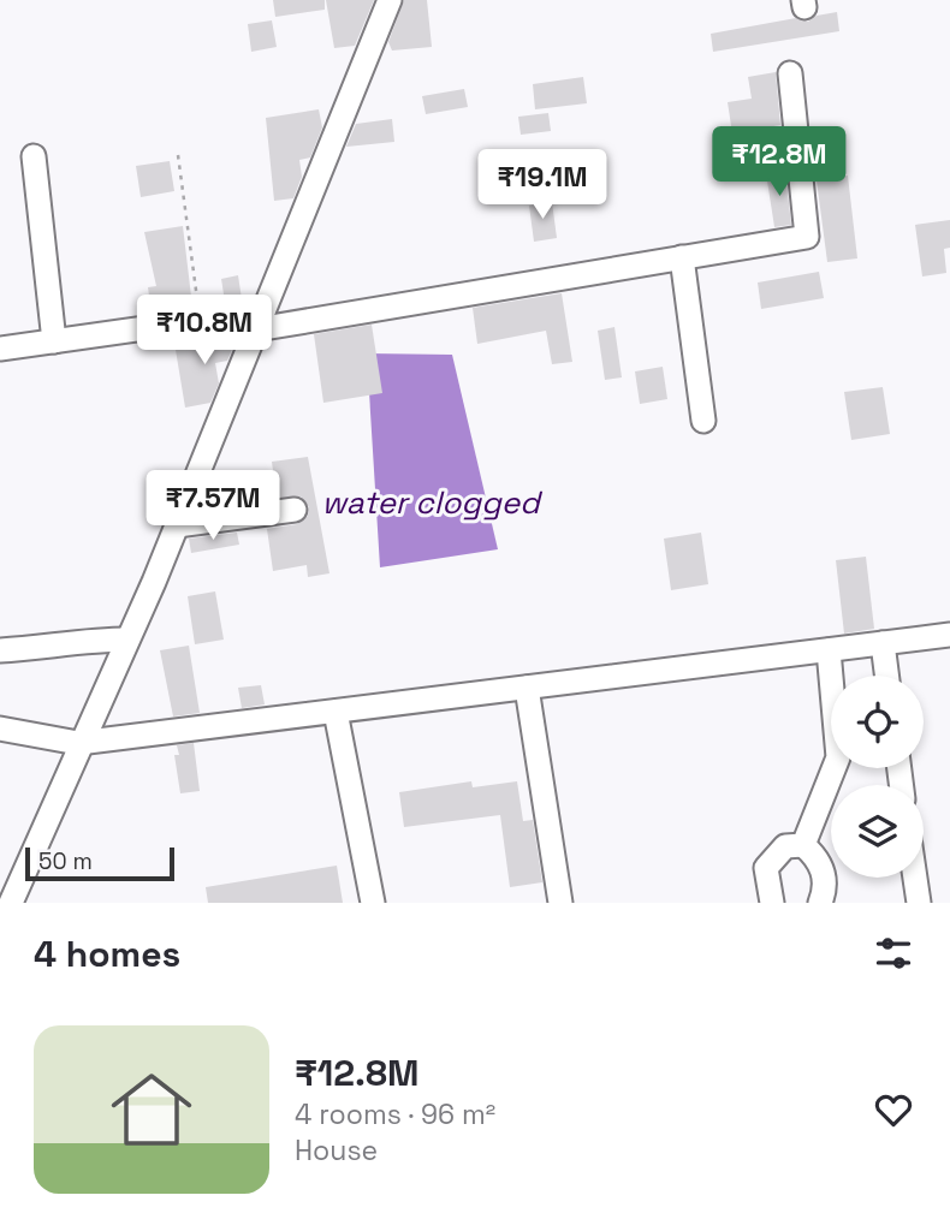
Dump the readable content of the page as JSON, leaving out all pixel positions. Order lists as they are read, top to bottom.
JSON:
{
  "water": ["water clogged"],
  "scale_bar": "50 m",
  "page": {
    "price": [
      "₹12.8M",
      "₹19.1M",
      "₹10.8M",
      "₹7.57M"
    ],
    "scale": "50 m",
    "heading": "4 homes",
    "list": [
      {
        "name": "₹12.8M",
        "note": "4 rooms · 96 m² · House"
      }
    ]
  }
}
